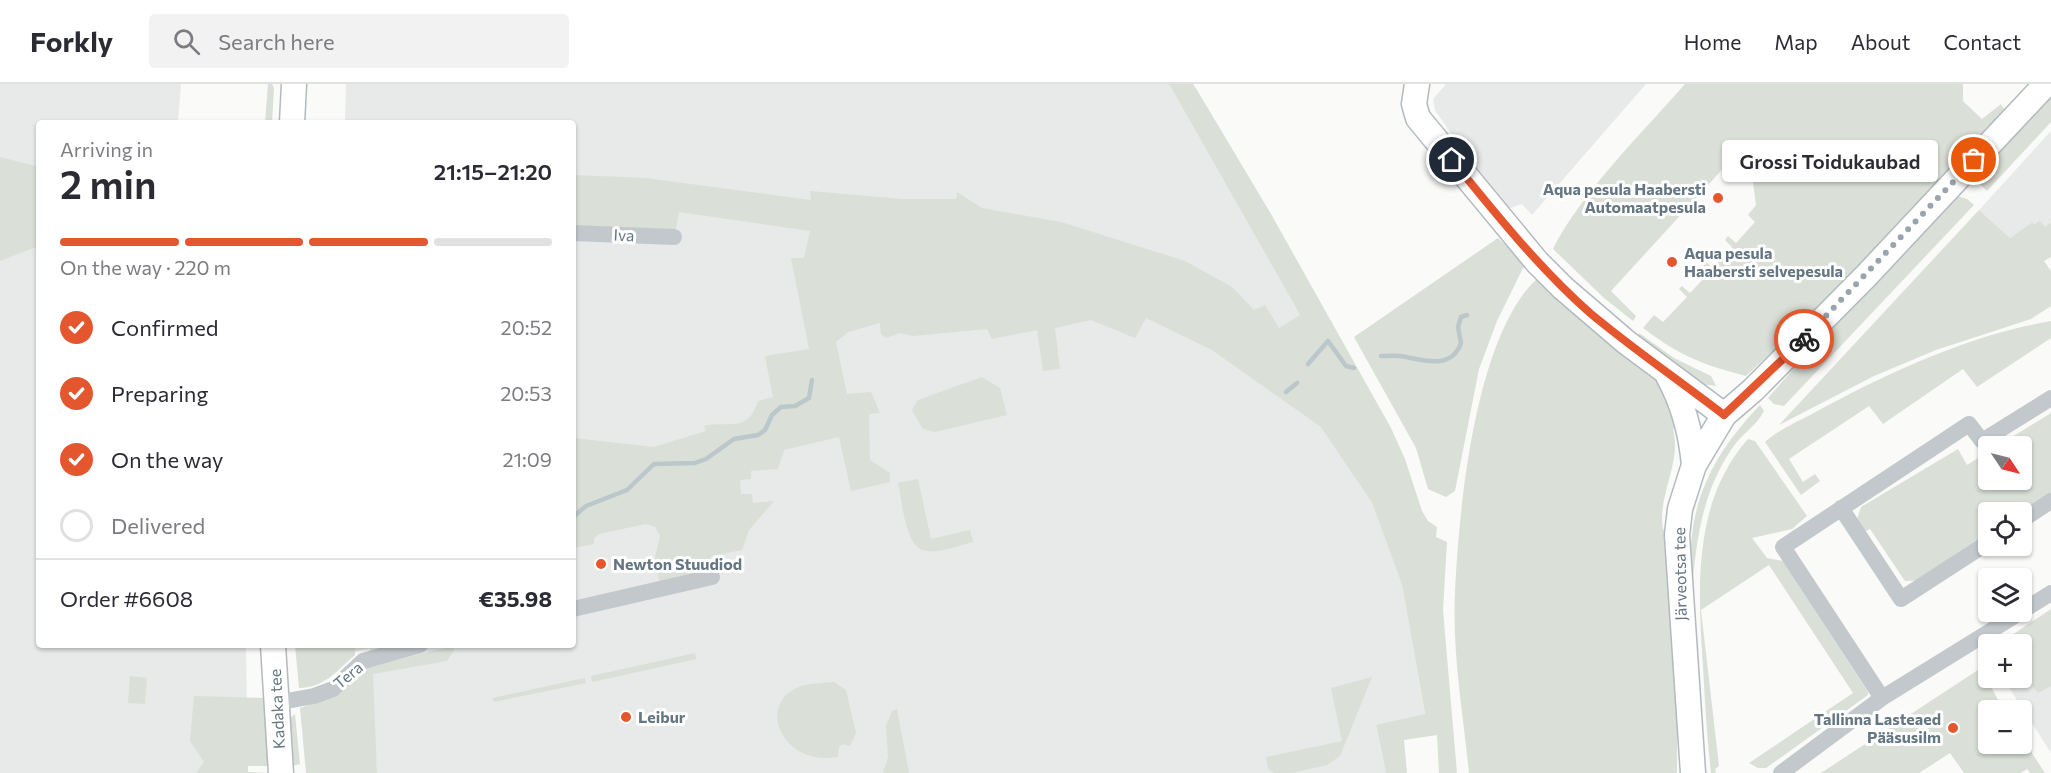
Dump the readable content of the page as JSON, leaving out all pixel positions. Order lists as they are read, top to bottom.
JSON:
{
  "streets": {
    "main road": ["Järveotsa tee", "Kadaka tee"],
    "street": ["Iva", "Tera"]
  },
  "crossings": [
    ["Tera", "Kadaka tee"]
  ],
  "places": [
    "Grossi Toidukaubad",
    "Aqua pesula Haabersti Automaatpesula",
    "Aqua pesula Haabersti selvepesula",
    "Newton Stuudiod",
    "Leibur",
    "Tallinna Lasteaed Pääsusilm"
  ],
  "north": "bottom right",
  "page": {
    "header": "Forkly",
    "search": "Search here",
    "nav": [
      "Home",
      "Map",
      "About",
      "Contact"
    ],
    "heading": ["2 min", "Arriving in", "21:15–21:20"],
    "panel": ["Order #6608", "€35.98"],
    "bubble": "Grossi Toidukaubad",
    "bar": "On the way · 220 m",
    "list": [
      ["Confirmed", "20:52"],
      ["Preparing", "20:53"],
      ["On the way", "21:09"],
      "Delivered"
    ],
    "map_buttons": ["+", "−"]
  }
}
